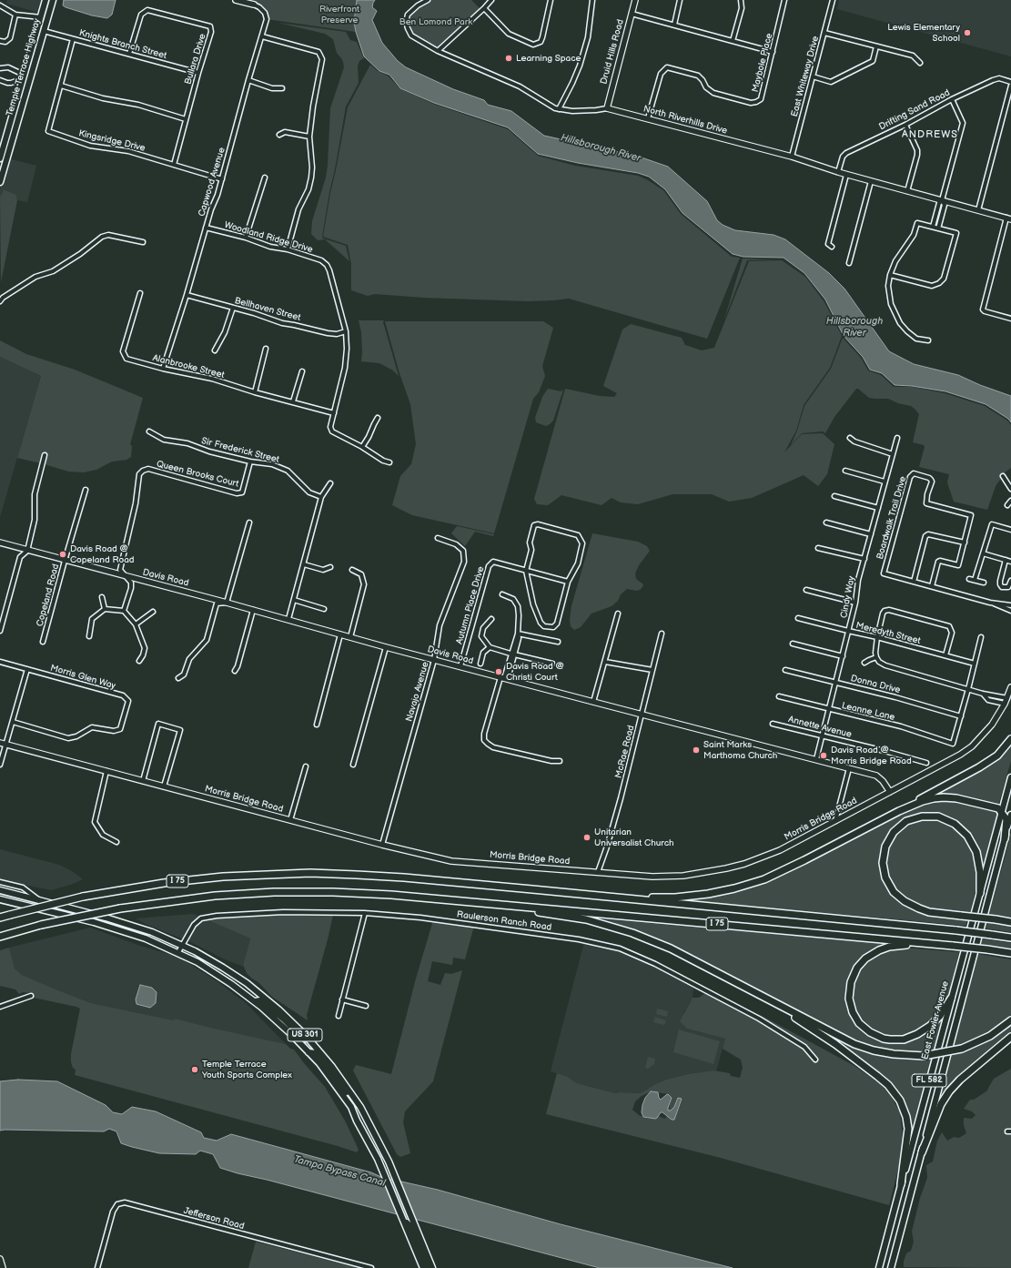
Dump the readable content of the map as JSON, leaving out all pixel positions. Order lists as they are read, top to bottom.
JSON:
{
  "streets": {
    "highway": ["I 75"],
    "main road": [
      "Temple Terrace Highway",
      "East Fowler Avenue",
      "US 301",
      "FL 582"
    ],
    "street": [
      "Knights Branch Street",
      "Druid Hills Road",
      "Bullara Drive",
      "Maybole Place",
      "East Whiteway Drive",
      "Drifting Sand Road",
      "North Riverhills Drive",
      "Kingsridge Drive",
      "Capwood Avenue",
      "Woodland Ridge Drive",
      "Bellhaven Street",
      "Alanbrooke Street",
      "Sir Frederick Street",
      "Queen Brooks Court",
      "Boardwalk Trail Drive",
      "Davis Road",
      "Copeland Road",
      "Cindy Way",
      "Autumn Place Drive",
      "Meredyth Street",
      "Morris Glen Way",
      "Donna Drive",
      "Navajo Avenue",
      "Leanne Lane",
      "Annette Avenue",
      "McRae Road",
      "Morris Bridge Road",
      "Raulerson Ranch Road",
      "Jefferson Road"
    ]
  },
  "crossings": [
    ["Knights Branch Street", "Bullara Drive"],
    ["Knights Branch Street", "Temple Terrace Highway"],
    ["Knights Branch Street", "Kingsridge Drive"],
    ["Druid Hills Road", "North Riverhills Drive"],
    ["Bullara Drive", "Kingsridge Drive"],
    ["Maybole Place", "North Riverhills Drive"],
    ["East Whiteway Drive", "North Riverhills Drive"],
    ["Drifting Sand Road", "North Riverhills Drive"],
    ["Kingsridge Drive", "Capwood Avenue"],
    ["Capwood Avenue", "Woodland Ridge Drive"],
    ["Capwood Avenue", "Bellhaven Street"],
    ["Capwood Avenue", "Alanbrooke Street"],
    ["Woodland Ridge Drive", "Bellhaven Street"],
    ["Woodland Ridge Drive", "Alanbrooke Street"],
    ["Sir Frederick Street", "Queen Brooks Court"],
    ["Queen Brooks Court", "Davis Road"],
    ["Davis Road", "Copeland Road"],
    ["Davis Road", "Cindy Way"],
    ["Davis Road", "Autumn Place Drive"],
    ["Davis Road", "Navajo Avenue"],
    ["Davis Road", "McRae Road"],
    ["Davis Road", "Morris Bridge Road"],
    ["Cindy Way", "Meredyth Street"],
    ["Cindy Way", "Donna Drive"],
    ["Cindy Way", "Leanne Lane"],
    ["Cindy Way", "Annette Avenue"],
    ["Donna Drive", "Leanne Lane"],
    ["Navajo Avenue", "Morris Bridge Road"],
    ["McRae Road", "Morris Bridge Road"],
    ["Raulerson Ranch Road", "US 301"]
  ],
  "districts": ["ANDREWS"],
  "water": ["Hillsborough River", "Tampa Bypass Canal"],
  "parks": ["Riverfront Preserve", "Ben Lomond Park"],
  "places": [
    "Lewis Elementary School",
    "Learning Space",
    "Davis Road @ Copeland Road",
    "Davis Road @ Christi Court",
    "Saint Marks Marthoma Church",
    "Davis Road @ Morris Bridge Road",
    "Unitarian Universalist Church",
    "Temple Terrace Youth Sports Complex"
  ]
}
